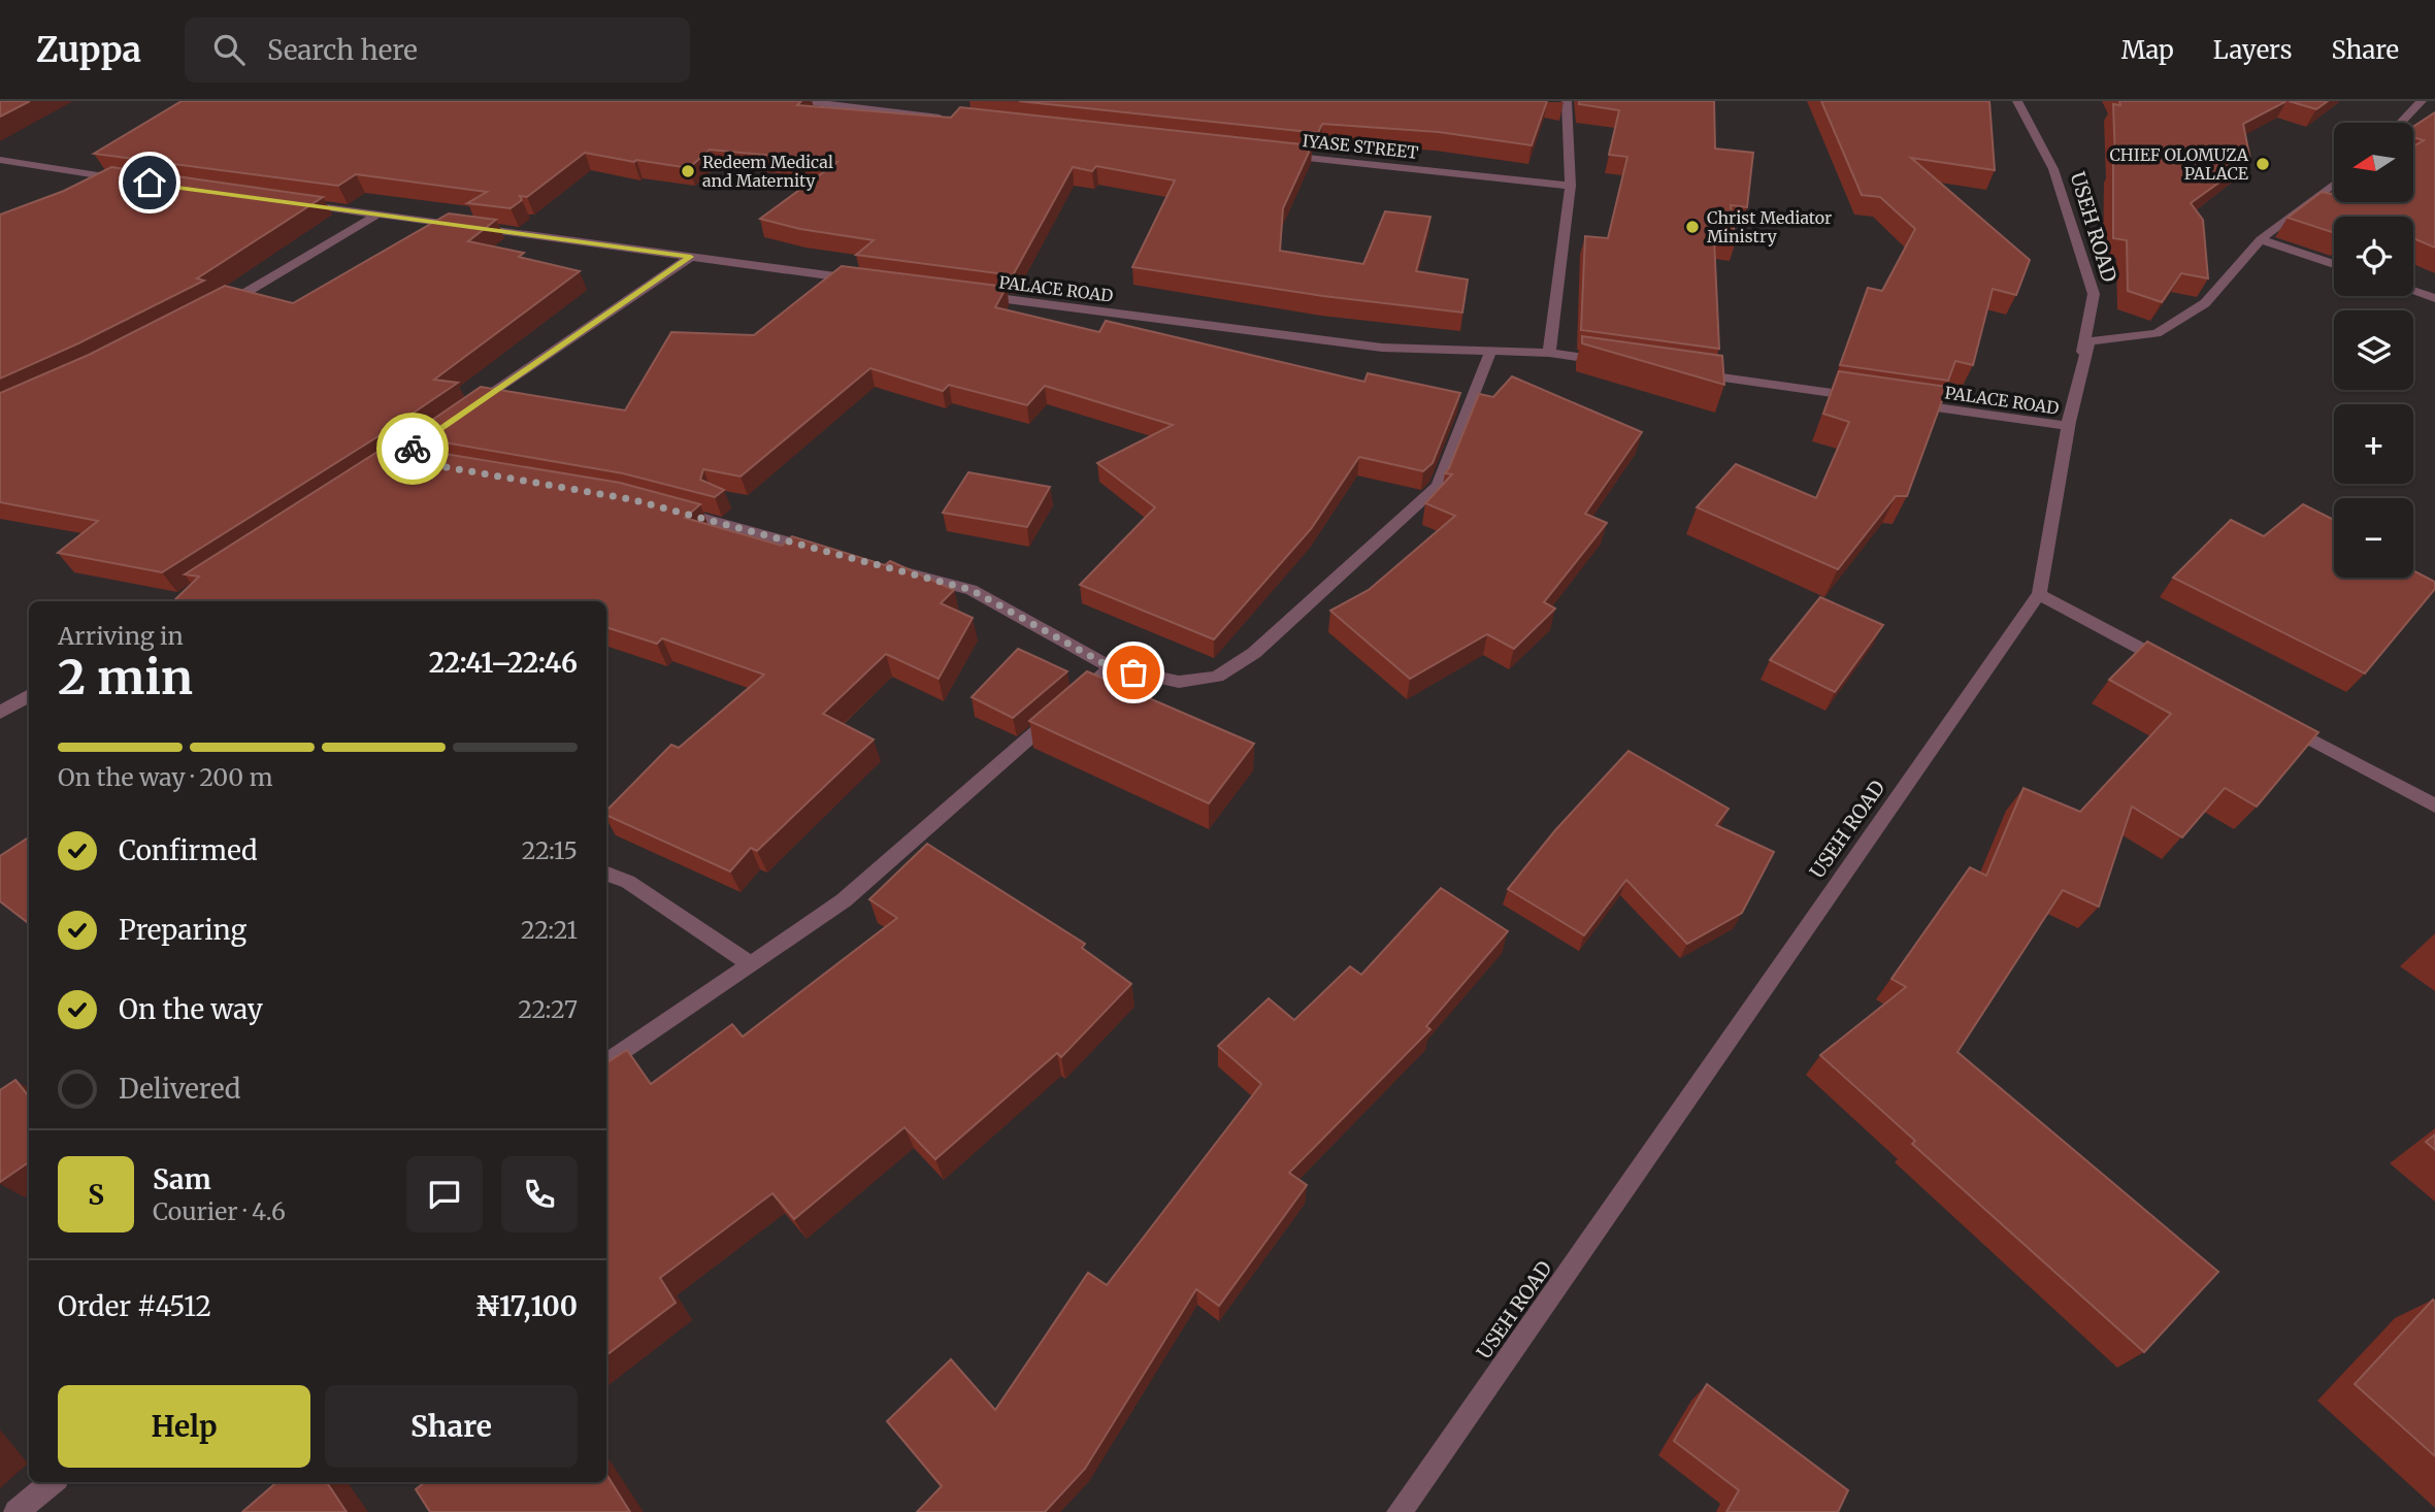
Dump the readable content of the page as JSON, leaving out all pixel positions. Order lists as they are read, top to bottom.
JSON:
{
  "streets": {
    "street": ["IYASE STREET", "USEH ROAD", "PALACE ROAD"]
  },
  "crossings": [
    ["USEH ROAD", "PALACE ROAD"]
  ],
  "places": ["CHIEF OLOMUZA PALACE", "Redeem Medical and Maternity", "Christ Mediator Ministry"],
  "north": "left",
  "page": {
    "header": "Zuppa",
    "search": "Search here",
    "nav": ["Map", "Layers", "Share"],
    "map_buttons": ["+", "−"],
    "heading": ["2 min", "Arriving in", "22:41–22:46"],
    "panel": [
      "Sam",
      "Courier · 4.6",
      "Order #4512",
      "₦17,100"
    ],
    "bar": "On the way · 200 m",
    "list": [
      ["Confirmed", "22:15"],
      ["Preparing", "22:21"],
      ["On the way", "22:27"],
      "Delivered"
    ],
    "round": "S",
    "buttons": ["Help", "Share"]
  }
}
